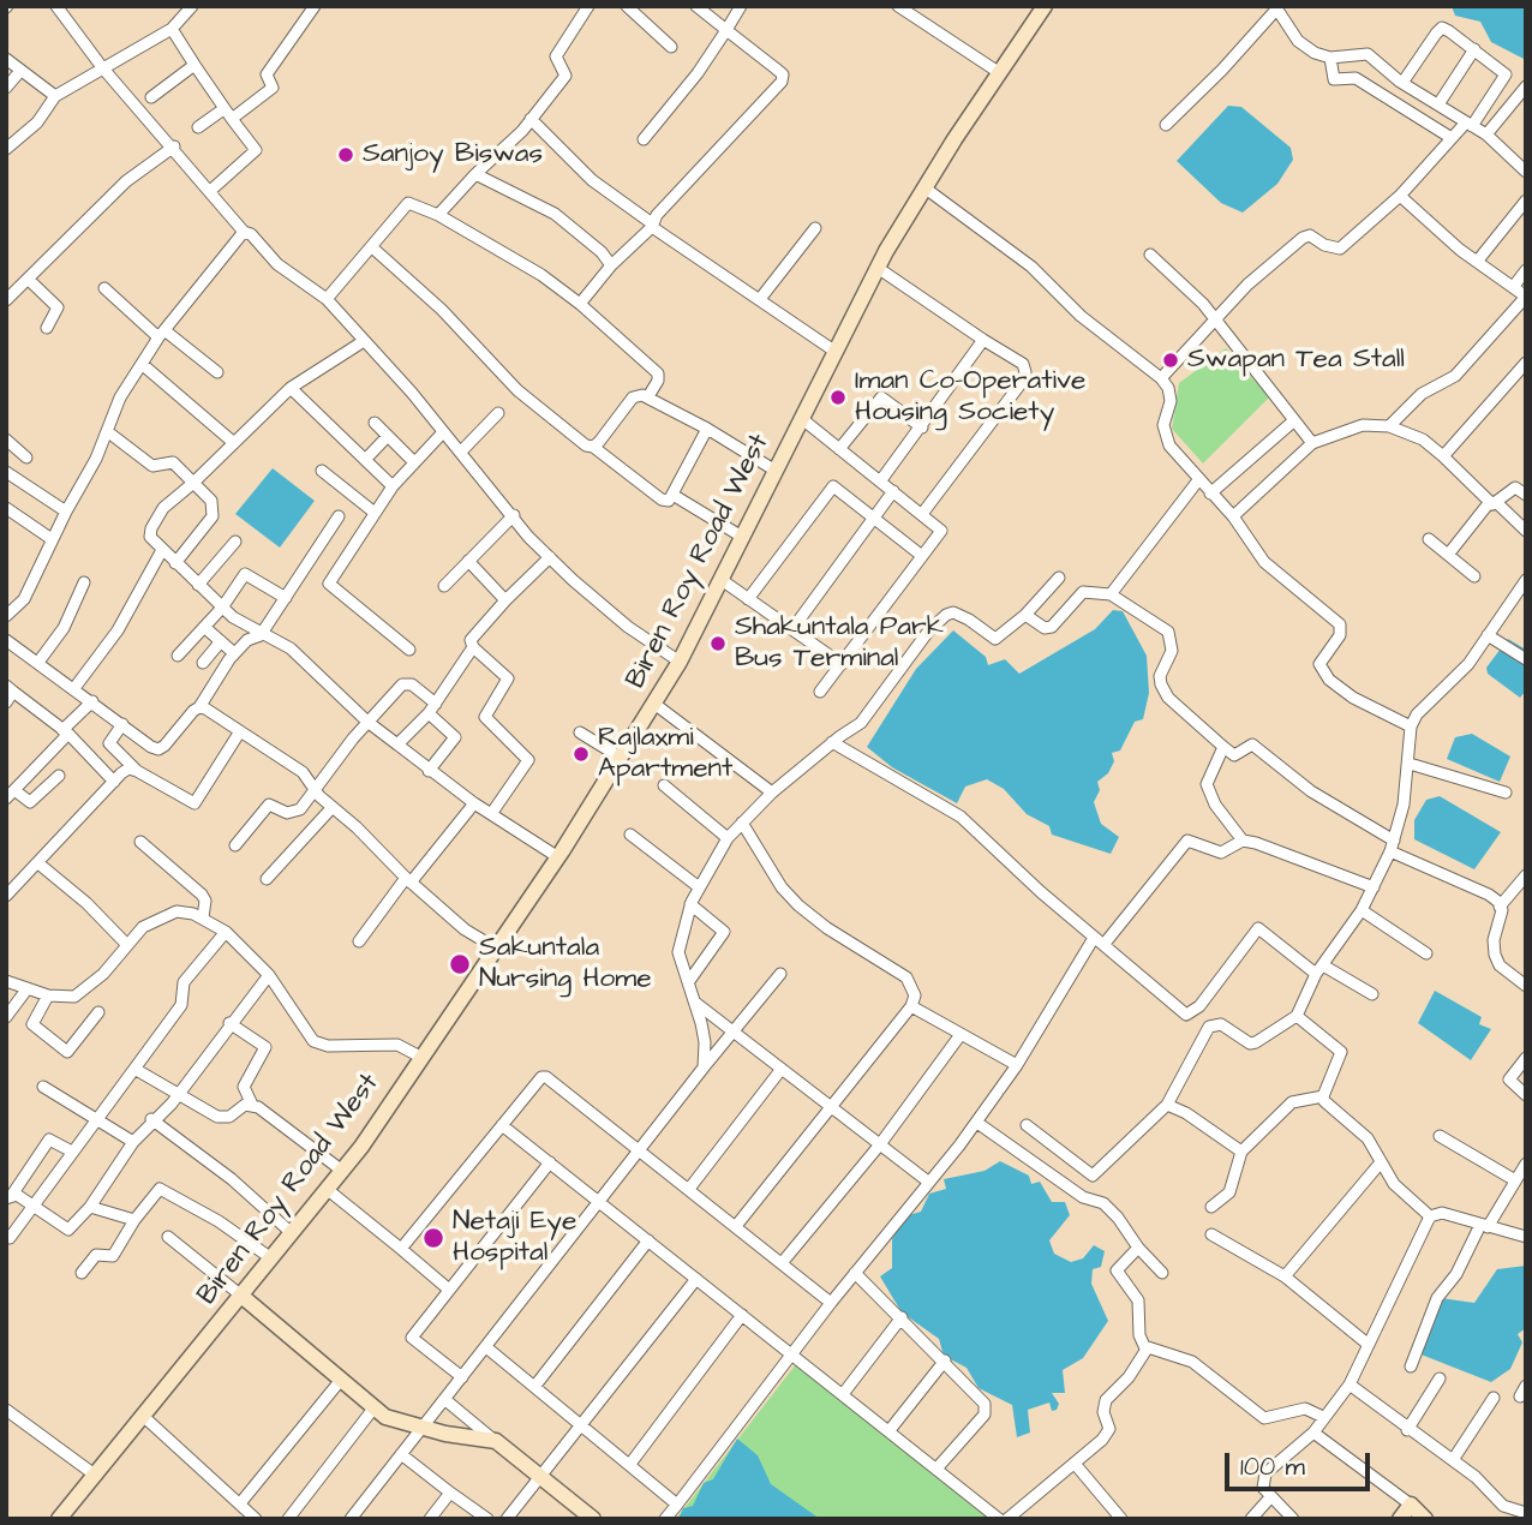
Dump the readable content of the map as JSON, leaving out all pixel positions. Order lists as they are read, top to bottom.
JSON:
{
  "streets": {
    "main road": ["Biren Roy Road West"]
  },
  "places": [
    "Sanjoy Biswas",
    "Swapan Tea Stall",
    "Iman Co-Operative Housing Society",
    "Shakuntala Park Bus Terminal",
    "Rajlaxmi Apartment",
    "Sakuntala Nursing Home",
    "Netaji Eye Hospital"
  ],
  "scale_bar": "100 m"
}
